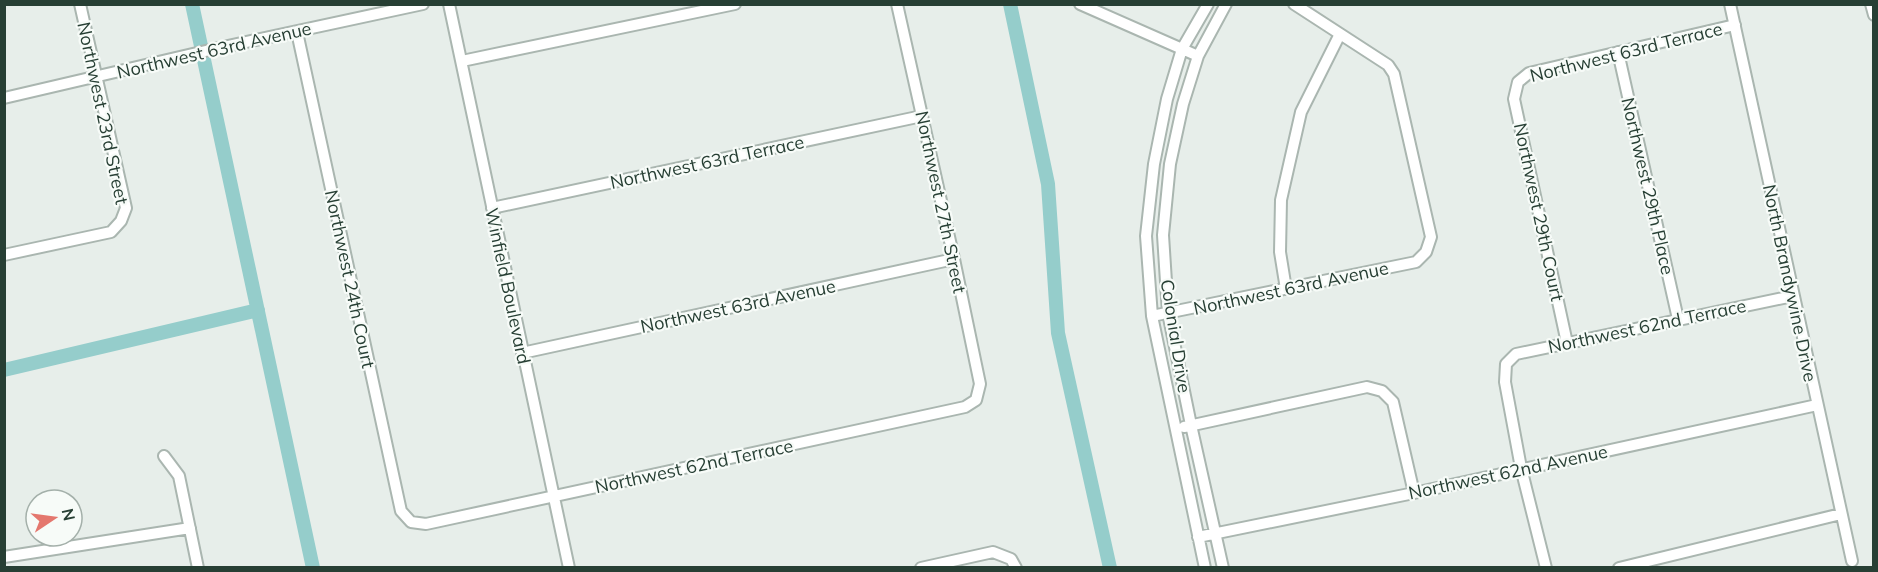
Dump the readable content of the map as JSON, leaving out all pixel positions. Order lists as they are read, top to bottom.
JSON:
{
  "streets": {
    "street": [
      "Northwest 63rd Avenue",
      "Northwest 63rd Terrace",
      "Northwest 23rd Street",
      "Northwest 29th Place",
      "Northwest 27th Street",
      "Northwest 29th Court",
      "Northwest 24th Court",
      "North Brandywine Drive",
      "Winfield Boulevard",
      "Northwest 62nd Terrace",
      "Colonial Drive",
      "Northwest 62nd Avenue"
    ]
  },
  "crossings": [
    ["Northwest 63rd Avenue", "Northwest 23rd Street"],
    ["Northwest 63rd Avenue", "Northwest 27th Street"],
    ["Northwest 63rd Avenue", "Northwest 24th Court"],
    ["Northwest 63rd Avenue", "Winfield Boulevard"],
    ["Northwest 63rd Avenue", "Colonial Drive"],
    ["Northwest 63rd Terrace", "Northwest 29th Place"],
    ["Northwest 63rd Terrace", "Northwest 27th Street"],
    ["Northwest 63rd Terrace", "Northwest 29th Court"],
    ["Northwest 63rd Terrace", "North Brandywine Drive"],
    ["Northwest 63rd Terrace", "Winfield Boulevard"],
    ["Northwest 29th Place", "Northwest 62nd Terrace"],
    ["Northwest 27th Street", "Northwest 62nd Terrace"],
    ["Northwest 29th Court", "Northwest 62nd Terrace"],
    ["Northwest 24th Court", "Northwest 62nd Terrace"],
    ["North Brandywine Drive", "Northwest 62nd Terrace"],
    ["North Brandywine Drive", "Northwest 62nd Avenue"],
    ["Winfield Boulevard", "Northwest 62nd Terrace"],
    ["Northwest 62nd Terrace", "Northwest 62nd Avenue"],
    ["Colonial Drive", "Northwest 62nd Avenue"]
  ],
  "north": "right"
}
